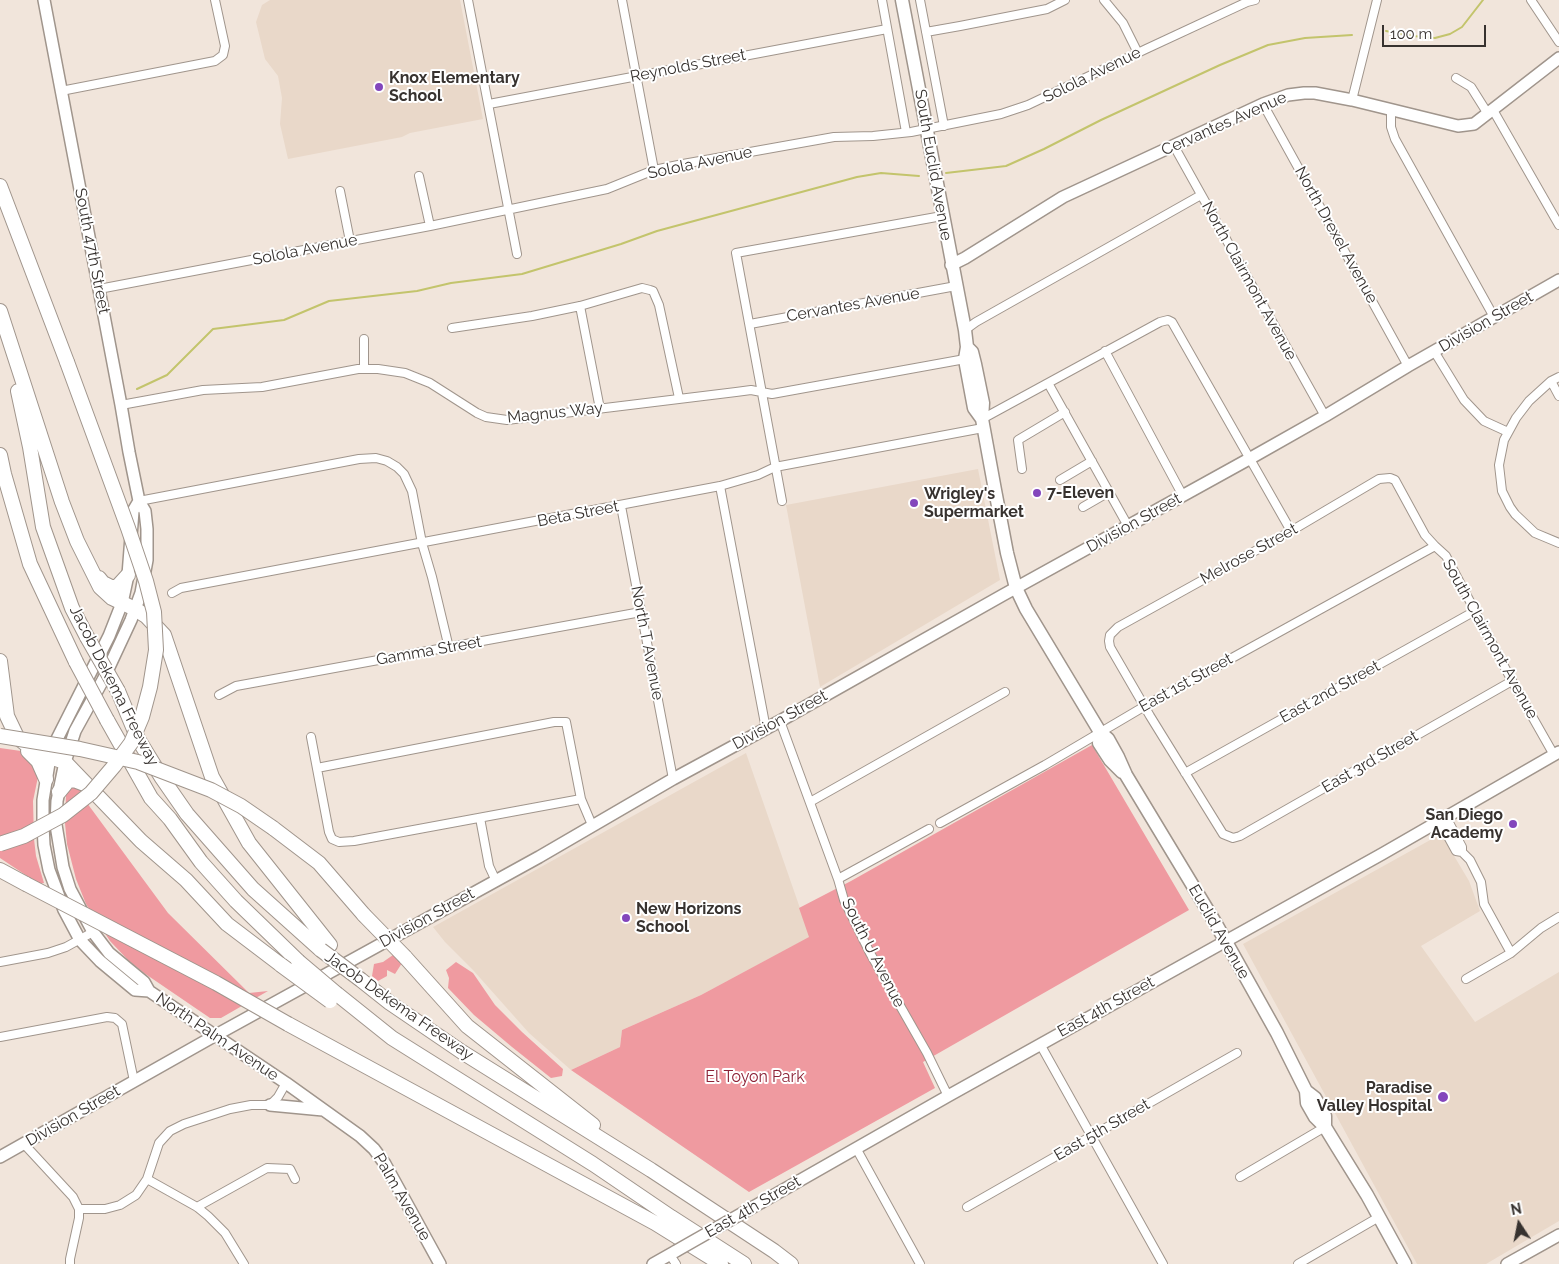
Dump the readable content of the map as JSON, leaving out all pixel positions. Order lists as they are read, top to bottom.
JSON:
{
  "streets": {
    "highway": ["Jacob Dekema Freeway"],
    "main road": [
      "Cervantes Avenue",
      "South Euclid Avenue",
      "South 47th Street",
      "Division Street",
      "Euclid Avenue",
      "East 4th Street",
      "North Palm Avenue",
      "Palm Avenue"
    ],
    "street": [
      "Reynolds Street",
      "Solola Avenue",
      "North Drexel Avenue",
      "North Clairmont Avenue",
      "Magnus Way",
      "Beta Street",
      "Melrose Street",
      "South Clairmont Avenue",
      "North T Avenue",
      "Gamma Street",
      "East 1st Street",
      "East 2nd Street",
      "East 3rd Street",
      "South U Avenue",
      "East 5th Street"
    ]
  },
  "crossings": [
    ["Solola Avenue", "South Euclid Avenue"],
    ["Solola Avenue", "South 47th Street"],
    ["Cervantes Avenue", "South Euclid Avenue"],
    ["Cervantes Avenue", "North Drexel Avenue"],
    ["Cervantes Avenue", "North Clairmont Avenue"],
    ["South Euclid Avenue", "Magnus Way"],
    ["South Euclid Avenue", "Beta Street"],
    ["South Euclid Avenue", "Euclid Avenue"],
    ["North Drexel Avenue", "Division Street"],
    ["South 47th Street", "Magnus Way"],
    ["South 47th Street", "North Palm Avenue"],
    ["North Clairmont Avenue", "Division Street"],
    ["Division Street", "Beta Street"],
    ["Division Street", "North T Avenue"],
    ["Division Street", "Euclid Avenue"],
    ["Division Street", "South U Avenue"],
    ["Division Street", "North Palm Avenue"],
    ["Beta Street", "North T Avenue"],
    ["Beta Street", "Euclid Avenue"],
    ["Melrose Street", "South Clairmont Avenue"],
    ["Melrose Street", "East 1st Street"],
    ["South Clairmont Avenue", "East 1st Street"],
    ["South Clairmont Avenue", "East 2nd Street"],
    ["South Clairmont Avenue", "East 3rd Street"],
    ["South Clairmont Avenue", "East 4th Street"],
    ["North T Avenue", "Gamma Street"],
    ["East 1st Street", "Euclid Avenue"],
    ["East 2nd Street", "East 3rd Street"],
    ["Euclid Avenue", "East 4th Street"],
    ["South U Avenue", "East 4th Street"],
    ["North Palm Avenue", "Palm Avenue"]
  ],
  "parks": ["El Toyon Park"],
  "places": [
    "Knox Elementary School",
    "7-Eleven",
    "Wrigley's Supermarket",
    "San Diego Academy",
    "New Horizons School",
    "Paradise Valley Hospital"
  ],
  "scale_bar": "100 m",
  "north": "top"
}
